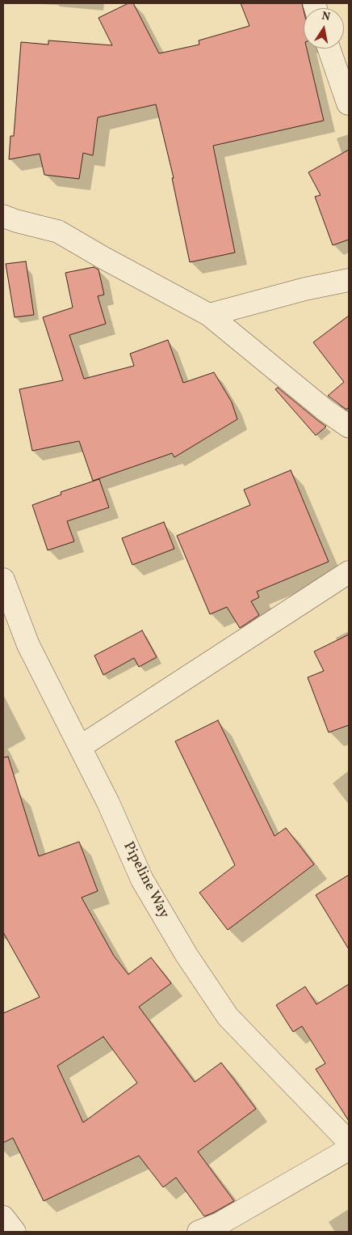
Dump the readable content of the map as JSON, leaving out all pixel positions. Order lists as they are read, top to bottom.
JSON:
{
  "streets": {
    "street": ["Pipeline Way"]
  },
  "north": "top"
}
